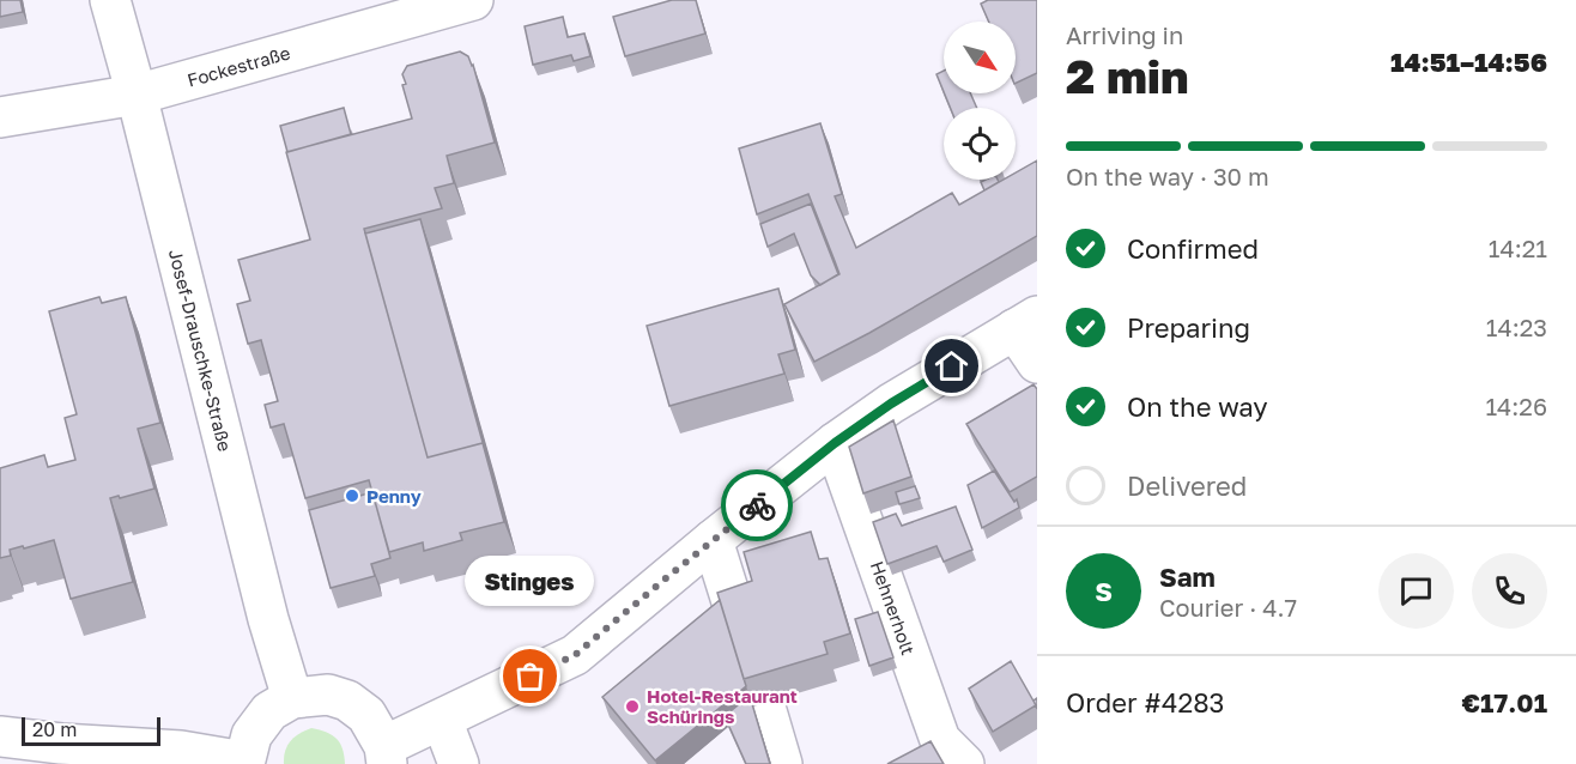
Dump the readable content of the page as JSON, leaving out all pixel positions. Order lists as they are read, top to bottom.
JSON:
{
  "streets": {
    "street": ["Fockestraße", "Josef-Drauschke-Straße", "Hehnerholt"]
  },
  "crossings": [
    ["Fockestraße", "Josef-Drauschke-Straße"]
  ],
  "places": ["Penny", "Stinges", "Hotel-Restaurant Schürings"],
  "scale_bar": "20 m",
  "north": "bottom right",
  "page": {
    "heading": ["2 min", "Arriving in", "14:51–14:56"],
    "panel": [
      "Sam",
      "Courier · 4.7",
      "Order #4283",
      "€17.01"
    ],
    "bar": "On the way · 30 m",
    "list": [
      ["Confirmed", "14:21"],
      ["Preparing", "14:23"],
      ["On the way", "14:26"],
      "Delivered"
    ],
    "round": "S",
    "bubble": "Stinges",
    "scale": "20 m"
  }
}
